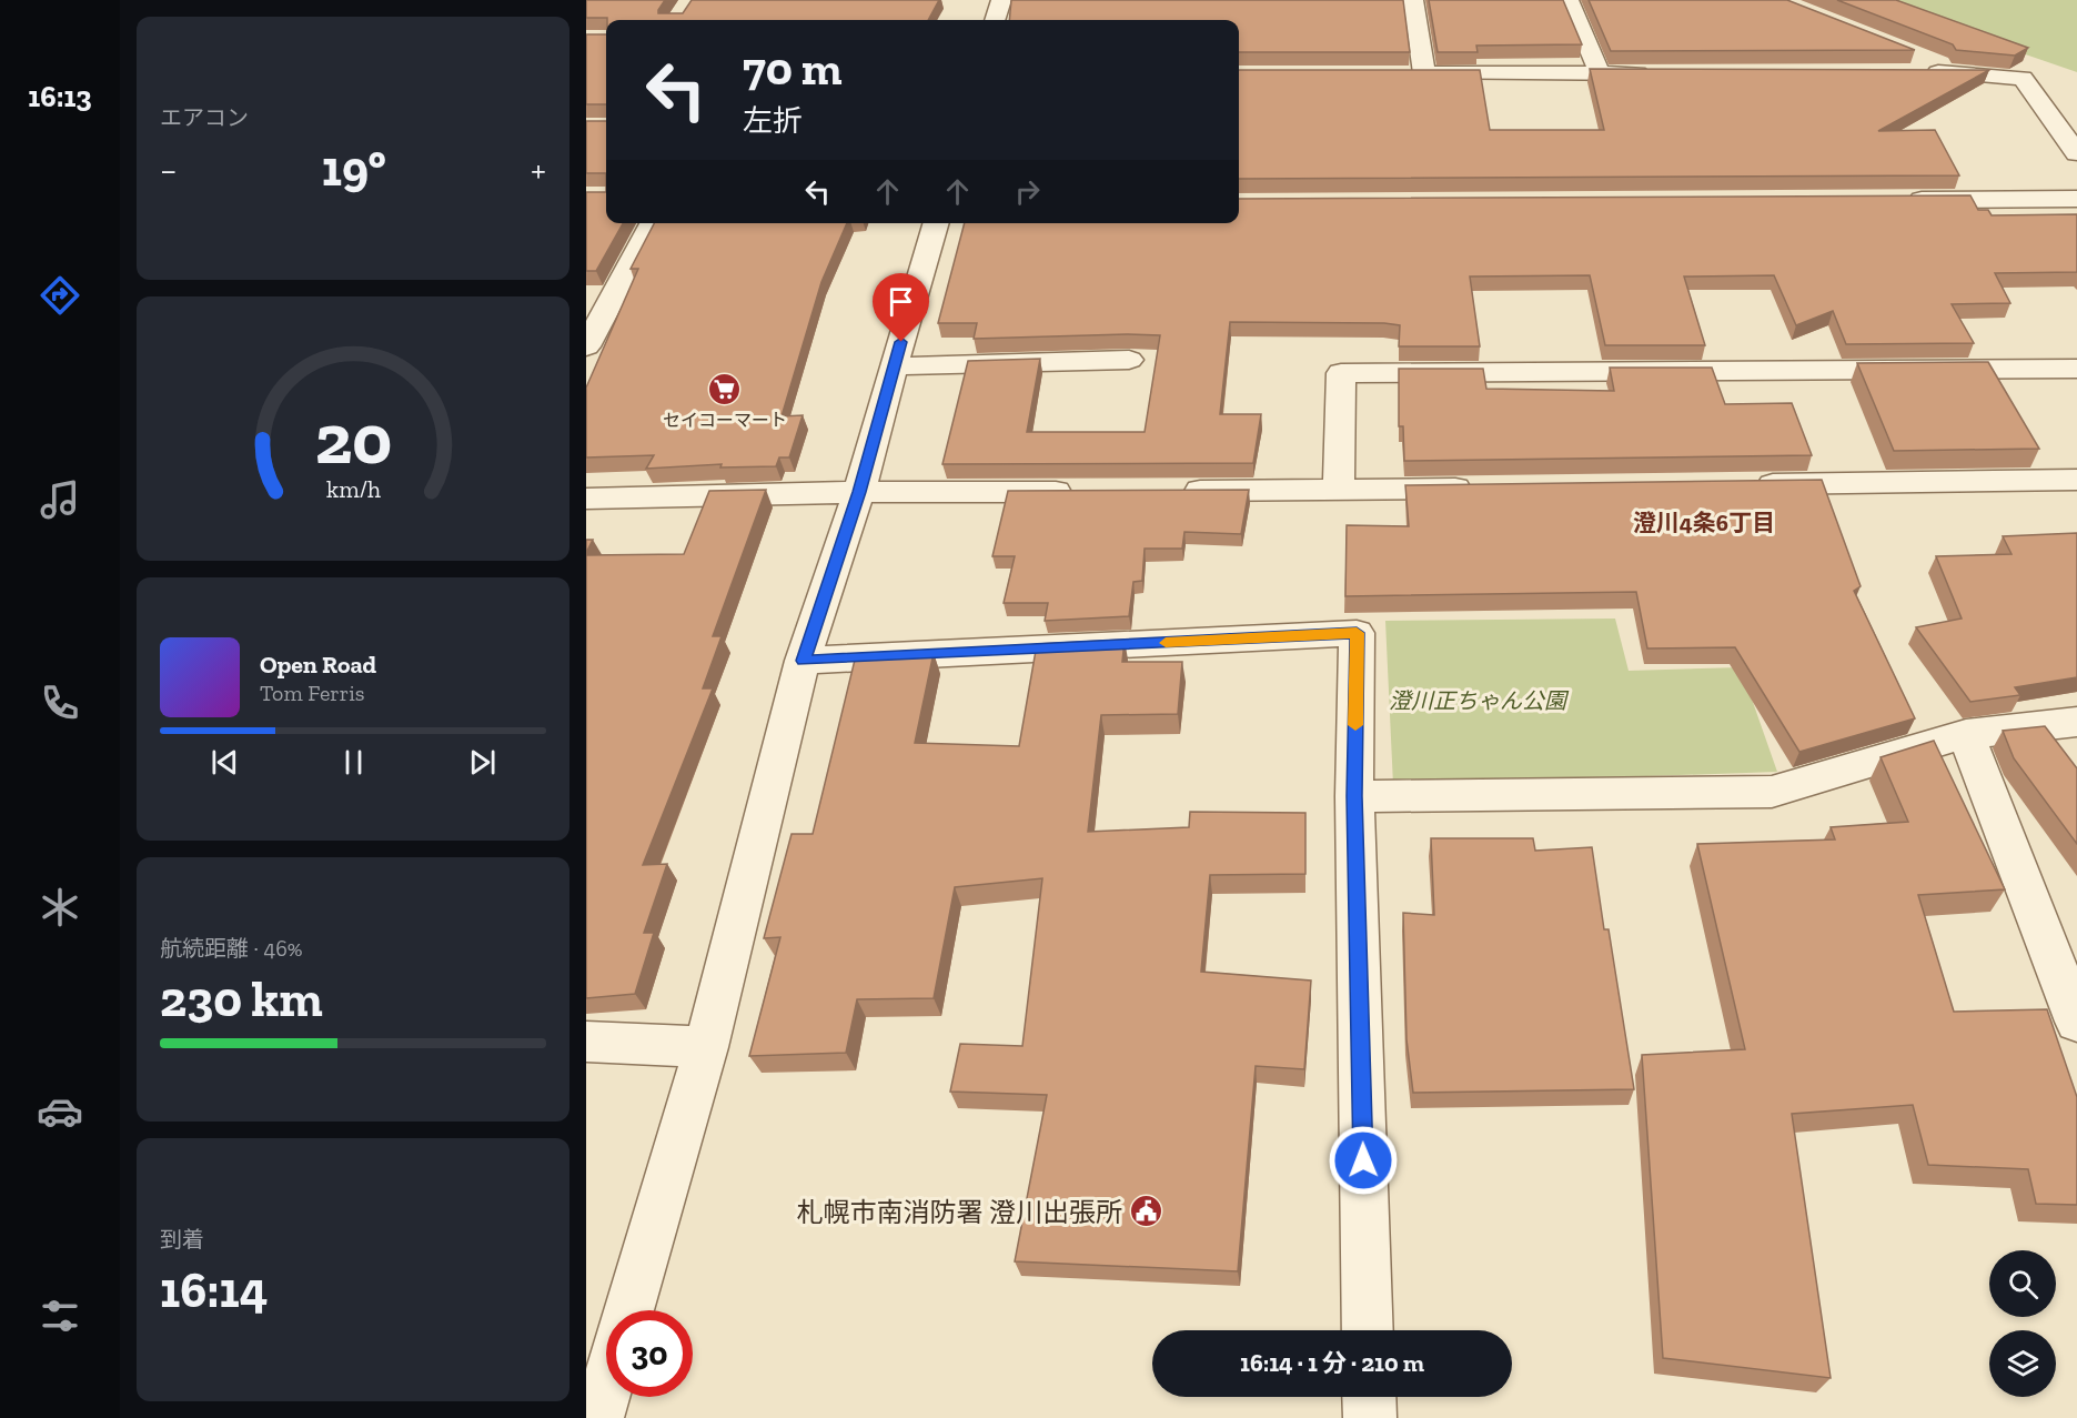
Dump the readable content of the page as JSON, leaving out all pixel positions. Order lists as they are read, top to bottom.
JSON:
{
  "districts": ["澄川4条6丁目"],
  "parks": ["澄川正ちゃん公園"],
  "places": {
    "supermarket": ["セイコーマート"],
    "public building": ["札幌市南消防署 澄川出張所"]
  },
  "page": {
    "tabs": "16:13",
    "tile": [
      "エアコン",
      ["航続距離 · 46%", "230 km"],
      ["到着", "16:14"]
    ],
    "turn": ["70 m", "左折"],
    "heat": ["−", "19°", "+"],
    "song": ["Open Road", "Tom Ferris"],
    "limit": "30",
    "trip": "16:14 · 1 分 · 210 m",
    "gauge": ["20", "km/h"]
  }
}
